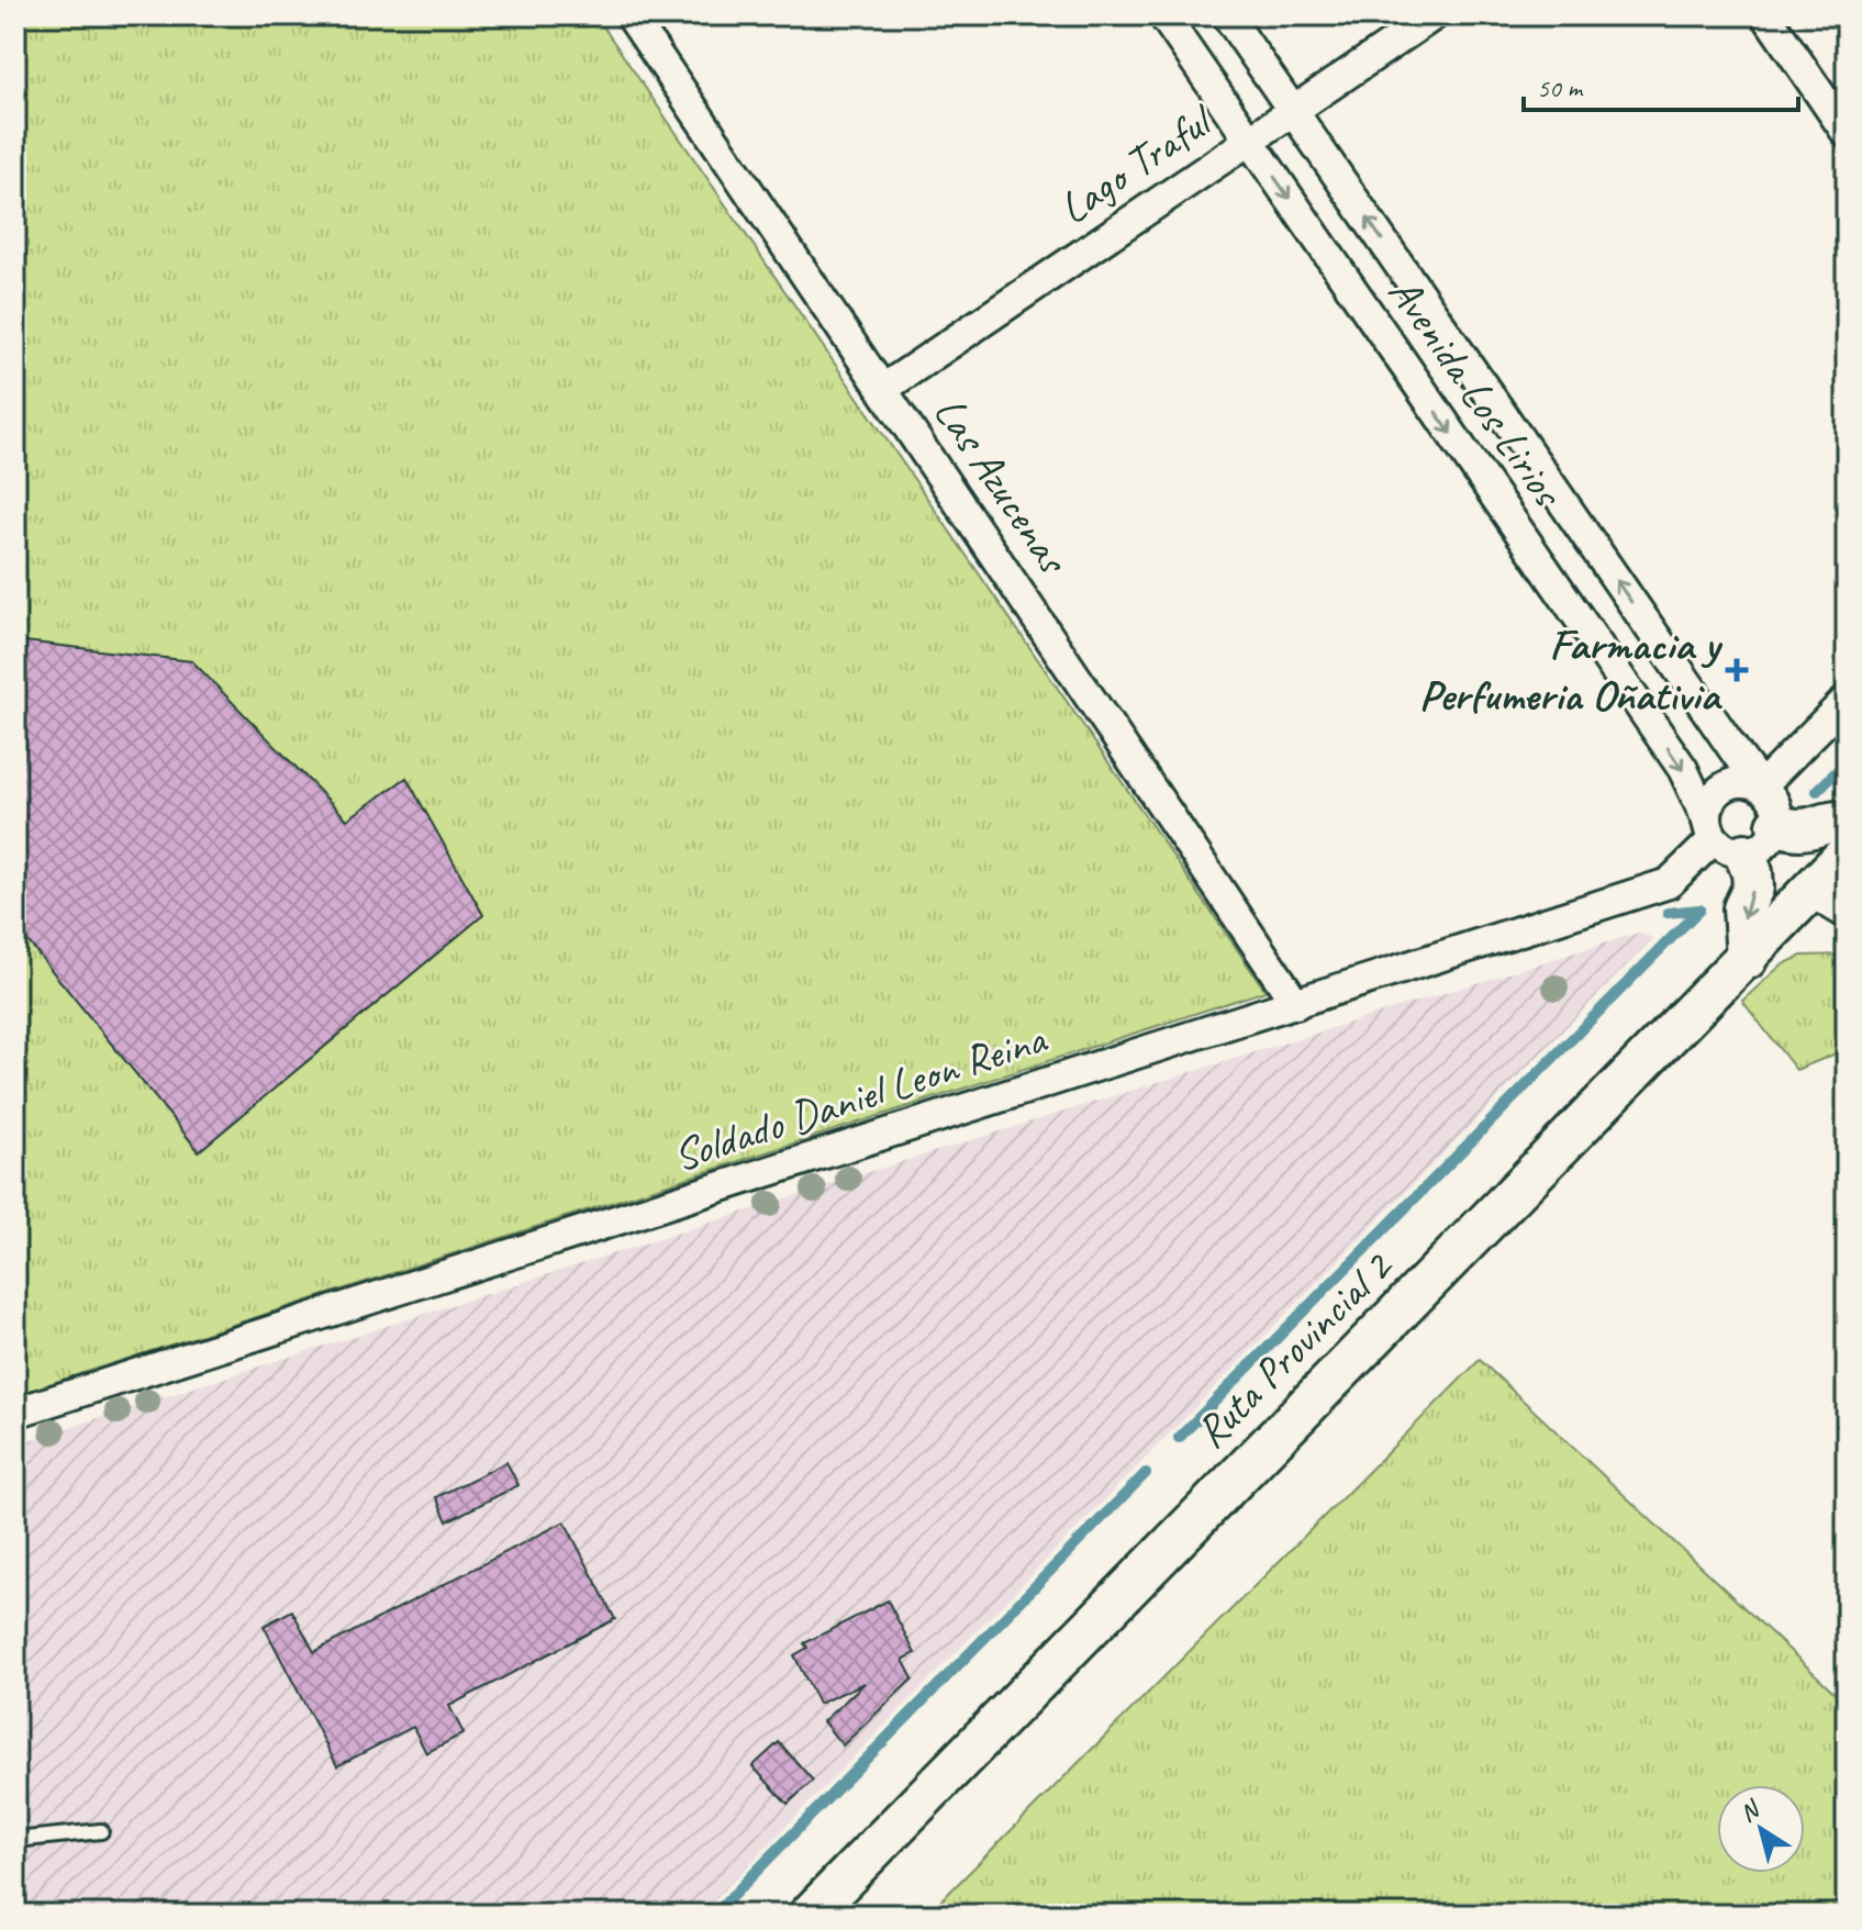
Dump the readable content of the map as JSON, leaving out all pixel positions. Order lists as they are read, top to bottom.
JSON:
{
  "streets": {
    "main road": ["Ruta Provincial 2"],
    "street": [
      "Lago Traful",
      "Avenida Los Lirios",
      "Las Azucenas",
      "Soldado Daniel Leon Reina"
    ]
  },
  "crossings": [
    ["Lago Traful", "Avenida Los Lirios"],
    ["Lago Traful", "Las Azucenas"],
    ["Avenida Los Lirios", "Soldado Daniel Leon Reina"],
    ["Las Azucenas", "Soldado Daniel Leon Reina"]
  ],
  "places": {
    "health": ["Farmacia y Perfumeria Oñativia"]
  },
  "scale_bar": "50 m",
  "north": "top left"
}
